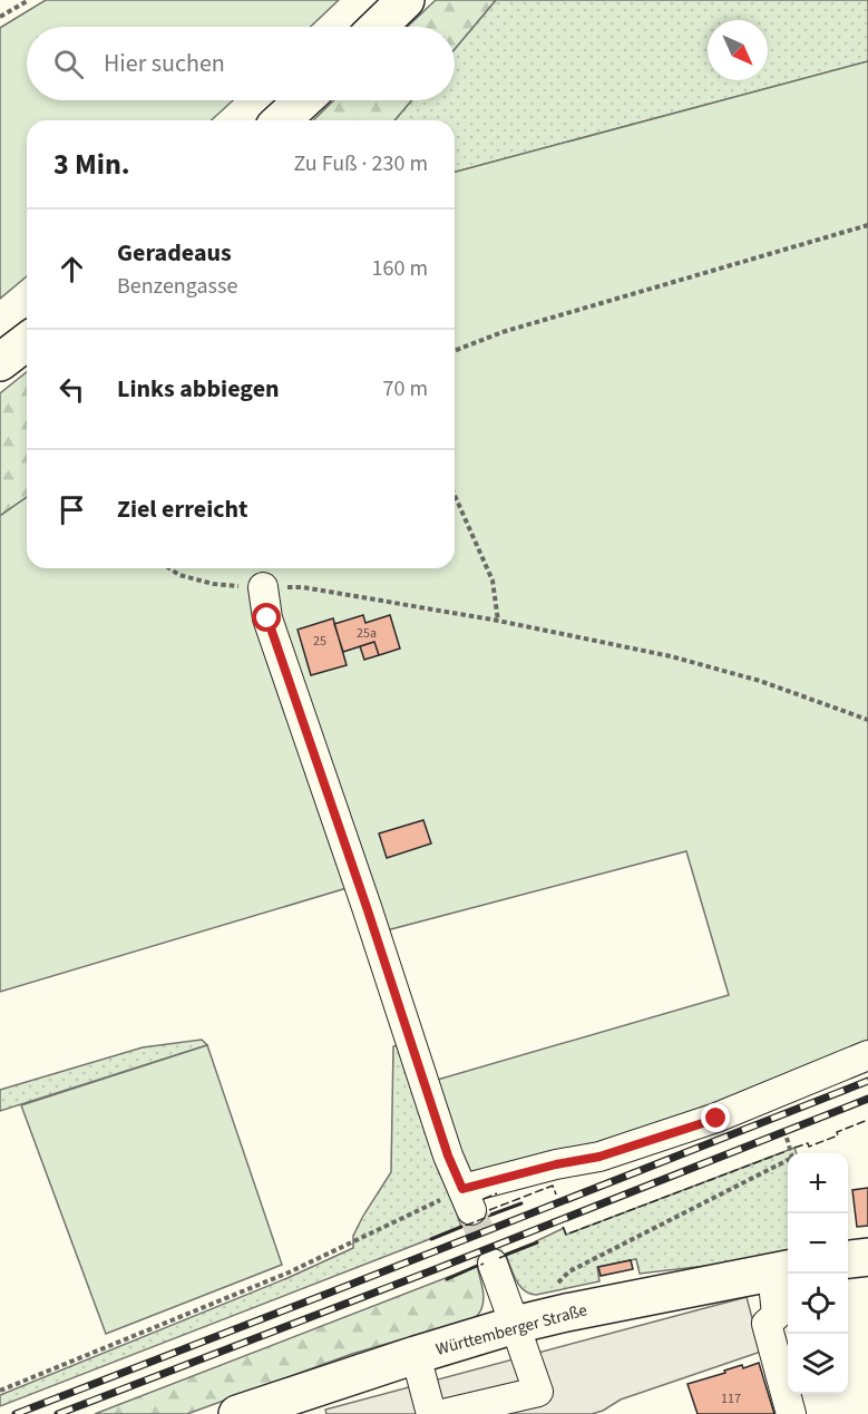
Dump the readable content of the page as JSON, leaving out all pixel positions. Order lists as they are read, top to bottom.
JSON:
{
  "streets": {
    "main road": ["Württemberger Straße"]
  },
  "house_numbers": ["25a", "25", "117"],
  "north": "bottom right",
  "page": {
    "search": "Hier suchen",
    "heading": ["3 Min.", "Zu Fuß · 230 m"],
    "list": [
      ["Geradeaus", "Benzengasse", "160 m"],
      ["Links abbiegen", "70 m"],
      "Ziel erreicht"
    ],
    "map_buttons": ["+", "−"]
  }
}
